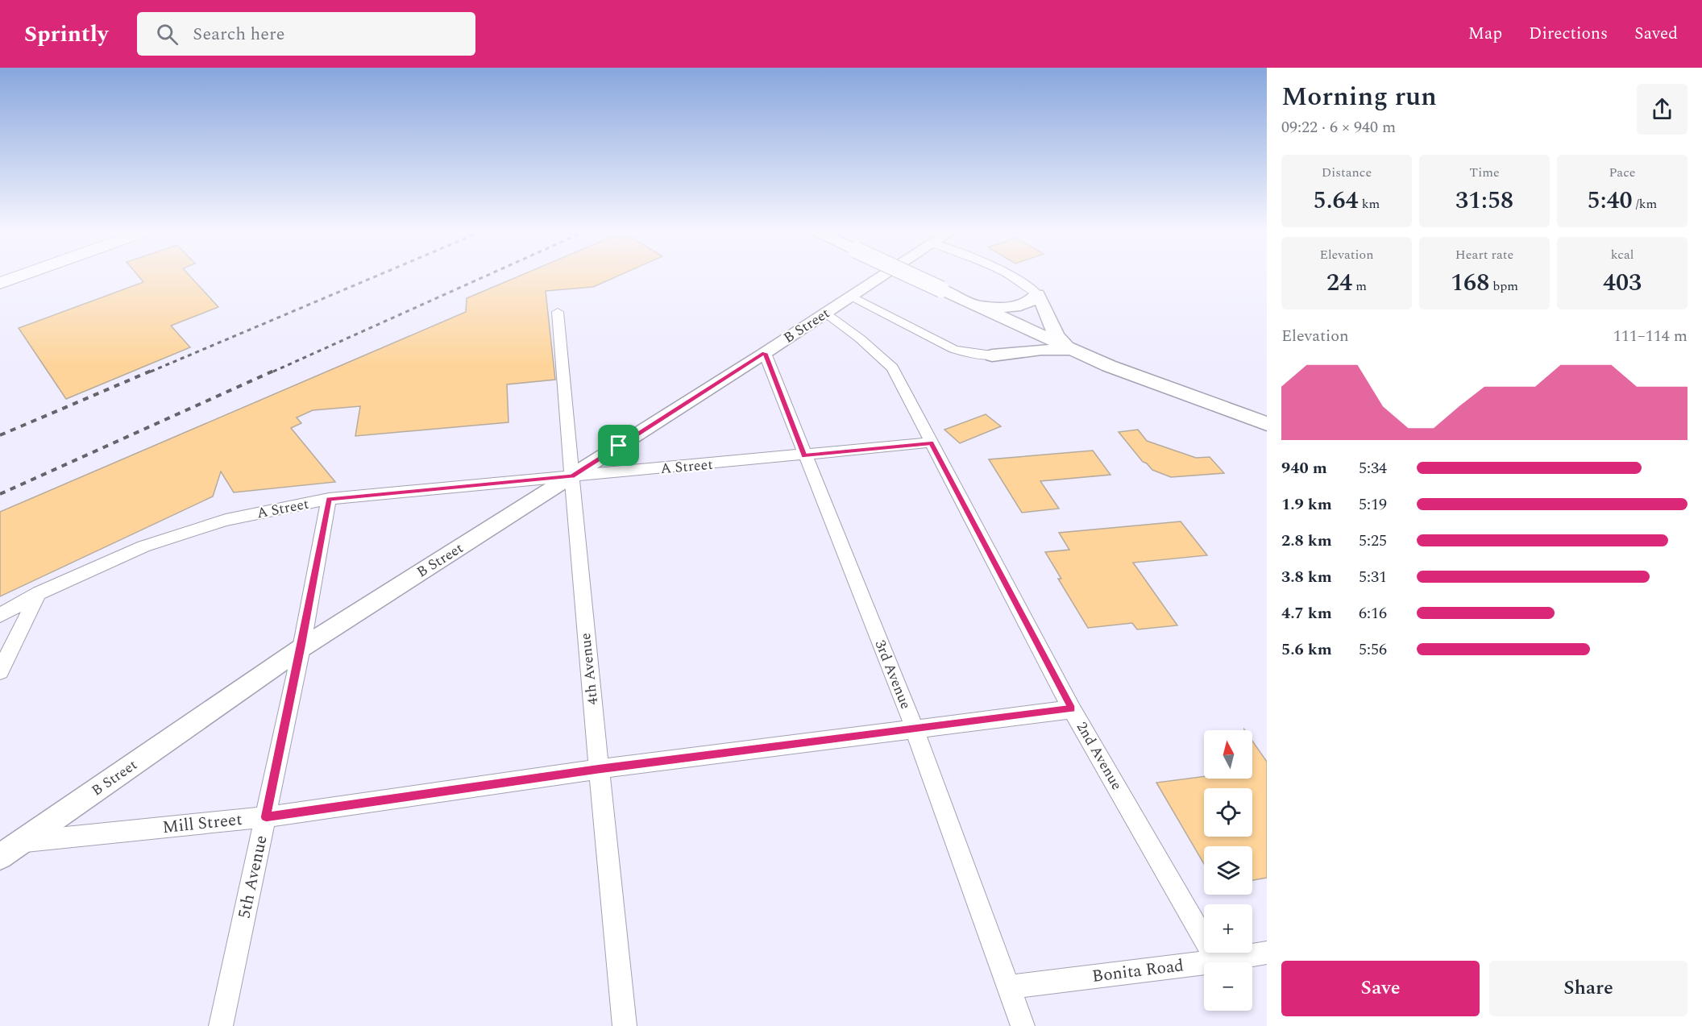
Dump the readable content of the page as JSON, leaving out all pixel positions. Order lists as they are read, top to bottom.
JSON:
{
  "streets": {
    "street": [
      "B Street",
      "A Street",
      "4th Avenue",
      "3rd Avenue",
      "2nd Avenue",
      "Mill Street",
      "5th Avenue",
      "Bonita Road"
    ]
  },
  "crossings": [
    ["B Street", "A Street"],
    ["B Street", "4th Avenue"],
    ["B Street", "3rd Avenue"],
    ["B Street", "2nd Avenue"],
    ["B Street", "Mill Street"],
    ["B Street", "5th Avenue"],
    ["A Street", "4th Avenue"],
    ["A Street", "3rd Avenue"],
    ["A Street", "2nd Avenue"],
    ["A Street", "5th Avenue"],
    ["4th Avenue", "Mill Street"],
    ["3rd Avenue", "Mill Street"],
    ["3rd Avenue", "Bonita Road"],
    ["2nd Avenue", "Mill Street"],
    ["2nd Avenue", "Bonita Road"],
    ["Mill Street", "5th Avenue"]
  ],
  "north": "top",
  "page": {
    "header": "Sprintly",
    "search": "Search here",
    "nav": ["Map", "Directions", "Saved"],
    "heading": ["Morning run", "09:22 · 6 × 940 m"],
    "stats": [
      ["Distance", "5.64 km"],
      ["Time", "31:58"],
      ["Pace", "5:40 /km"],
      ["Elevation", "24 m"],
      ["Heart rate", "168 bpm"],
      ["kcal", "403"]
    ],
    "chart": ["Elevation", "111–114 m"],
    "list": [
      {
        "name": "940 m",
        "note": "5:34"
      },
      {
        "name": "1.9 km",
        "note": "5:19"
      },
      {
        "name": "2.8 km",
        "note": "5:25"
      },
      {
        "name": "3.8 km",
        "note": "5:31"
      },
      {
        "name": "4.7 km",
        "note": "6:16"
      },
      {
        "name": "5.6 km",
        "note": "5:56"
      }
    ],
    "map_buttons": ["+", "−"],
    "buttons": ["Save", "Share"]
  }
}
